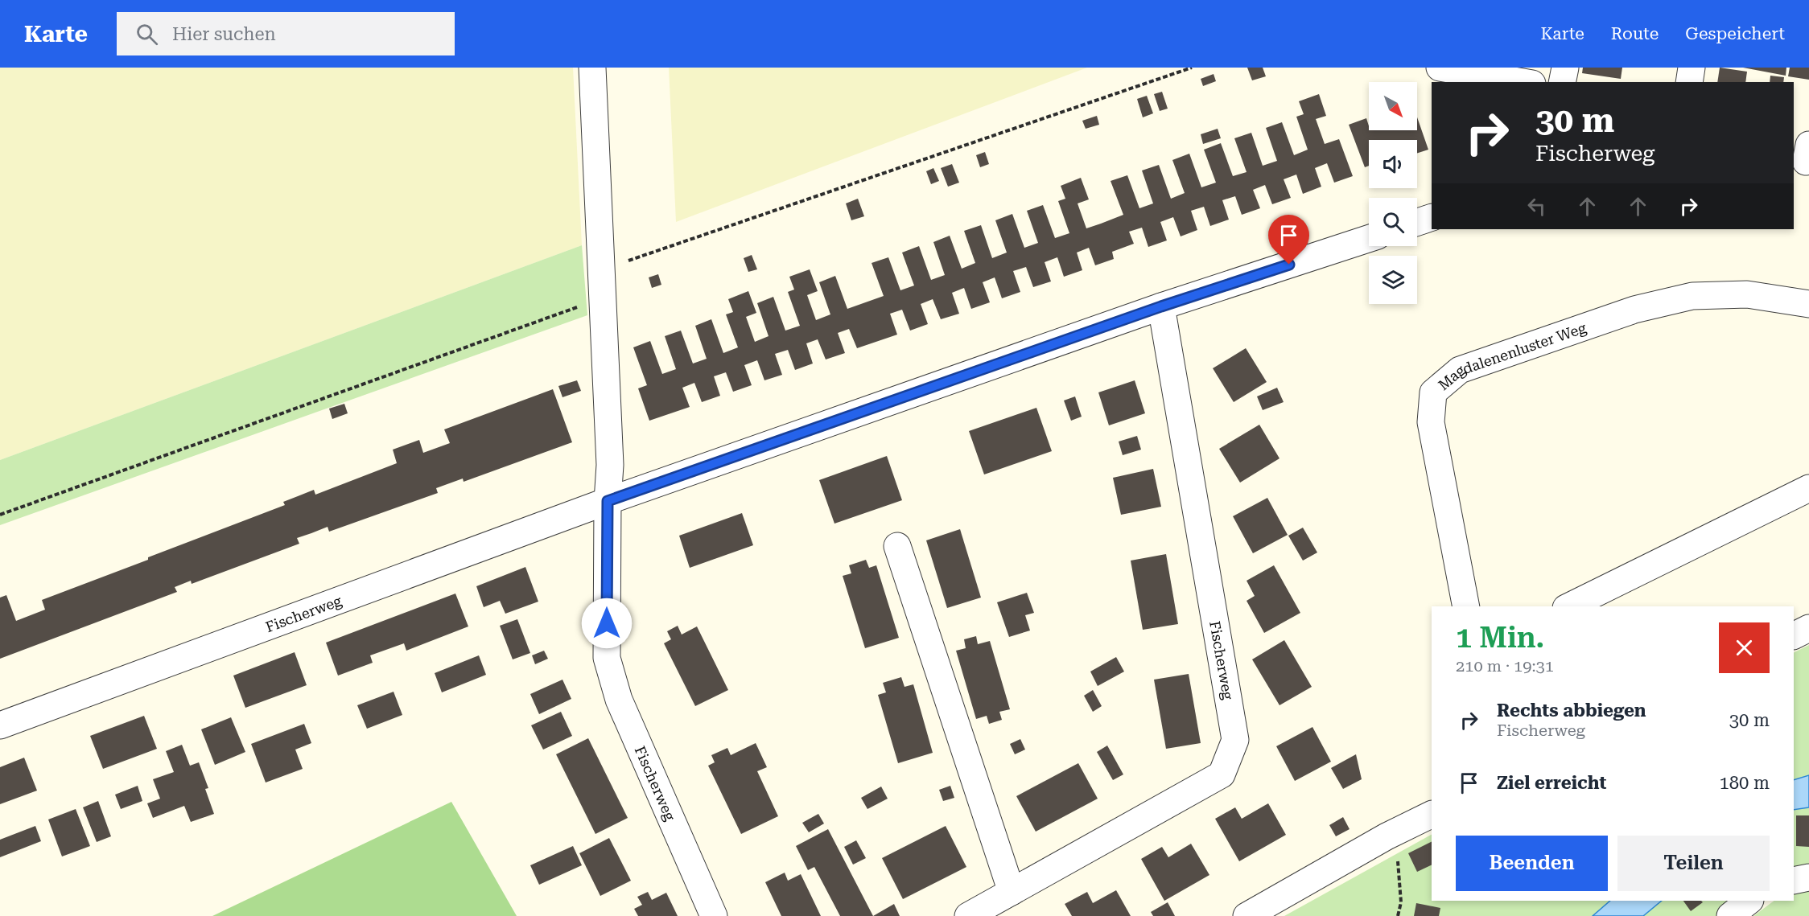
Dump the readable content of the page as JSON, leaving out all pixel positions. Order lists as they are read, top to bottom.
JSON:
{
  "streets": {
    "street": ["Magdalenenluster Weg", "Fischerweg"]
  },
  "north": "bottom right",
  "page": {
    "header": "Karte",
    "search": "Hier suchen",
    "nav": ["Karte", "Route", "Gespeichert"],
    "turn": ["30 m", "Fischerweg"],
    "heading": ["1 Min.", "210 m · 19:31"],
    "list": [
      {
        "name": "Rechts abbiegen",
        "note": "Fischerweg",
        "value": "30 m"
      },
      {
        "name": "Ziel erreicht",
        "value": "180 m"
      }
    ],
    "buttons": ["Beenden", "Teilen"]
  }
}
